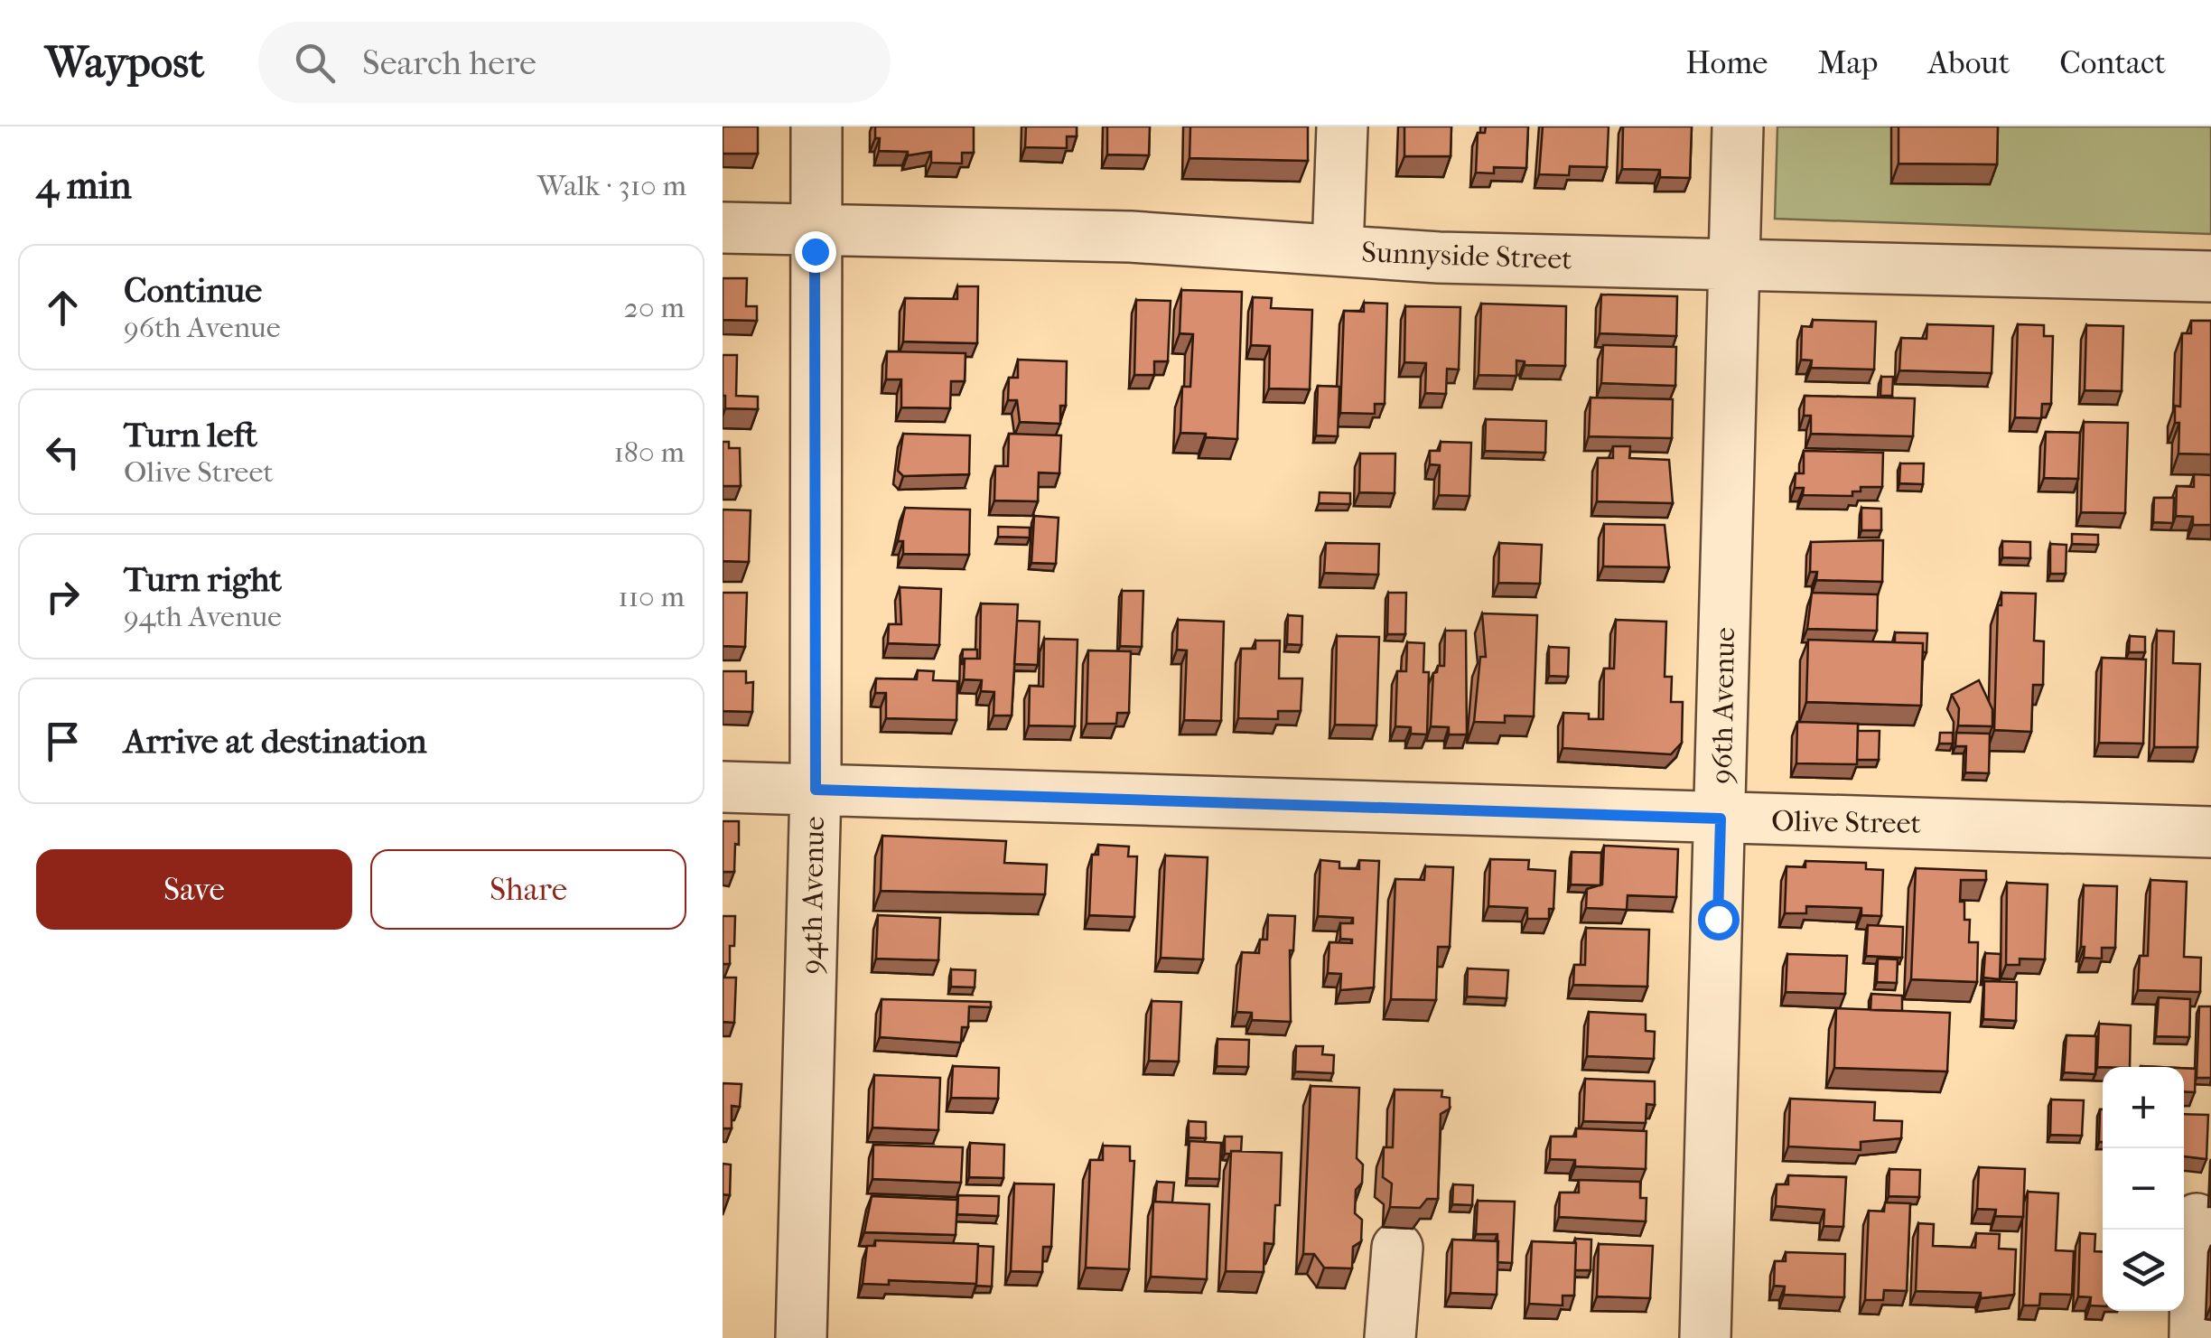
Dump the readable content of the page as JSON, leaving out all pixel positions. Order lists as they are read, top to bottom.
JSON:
{
  "streets": {
    "street": [
      "Sunnyside Street",
      "96th Avenue",
      "Olive Street",
      "94th Avenue"
    ]
  },
  "crossings": [
    ["Sunnyside Street", "96th Avenue"],
    ["Sunnyside Street", "94th Avenue"],
    ["96th Avenue", "Olive Street"],
    ["Olive Street", "94th Avenue"]
  ],
  "page": {
    "header": "Waypost",
    "search": "Search here",
    "nav": [
      "Home",
      "Map",
      "About",
      "Contact"
    ],
    "heading": ["4 min", "Walk · 310 m"],
    "list": [
      ["Continue", "96th Avenue", "20 m"],
      ["Turn left", "Olive Street", "180 m"],
      ["Turn right", "94th Avenue", "110 m"],
      "Arrive at destination"
    ],
    "buttons": ["Save", "Share"],
    "map_buttons": ["+", "−"]
  }
}
